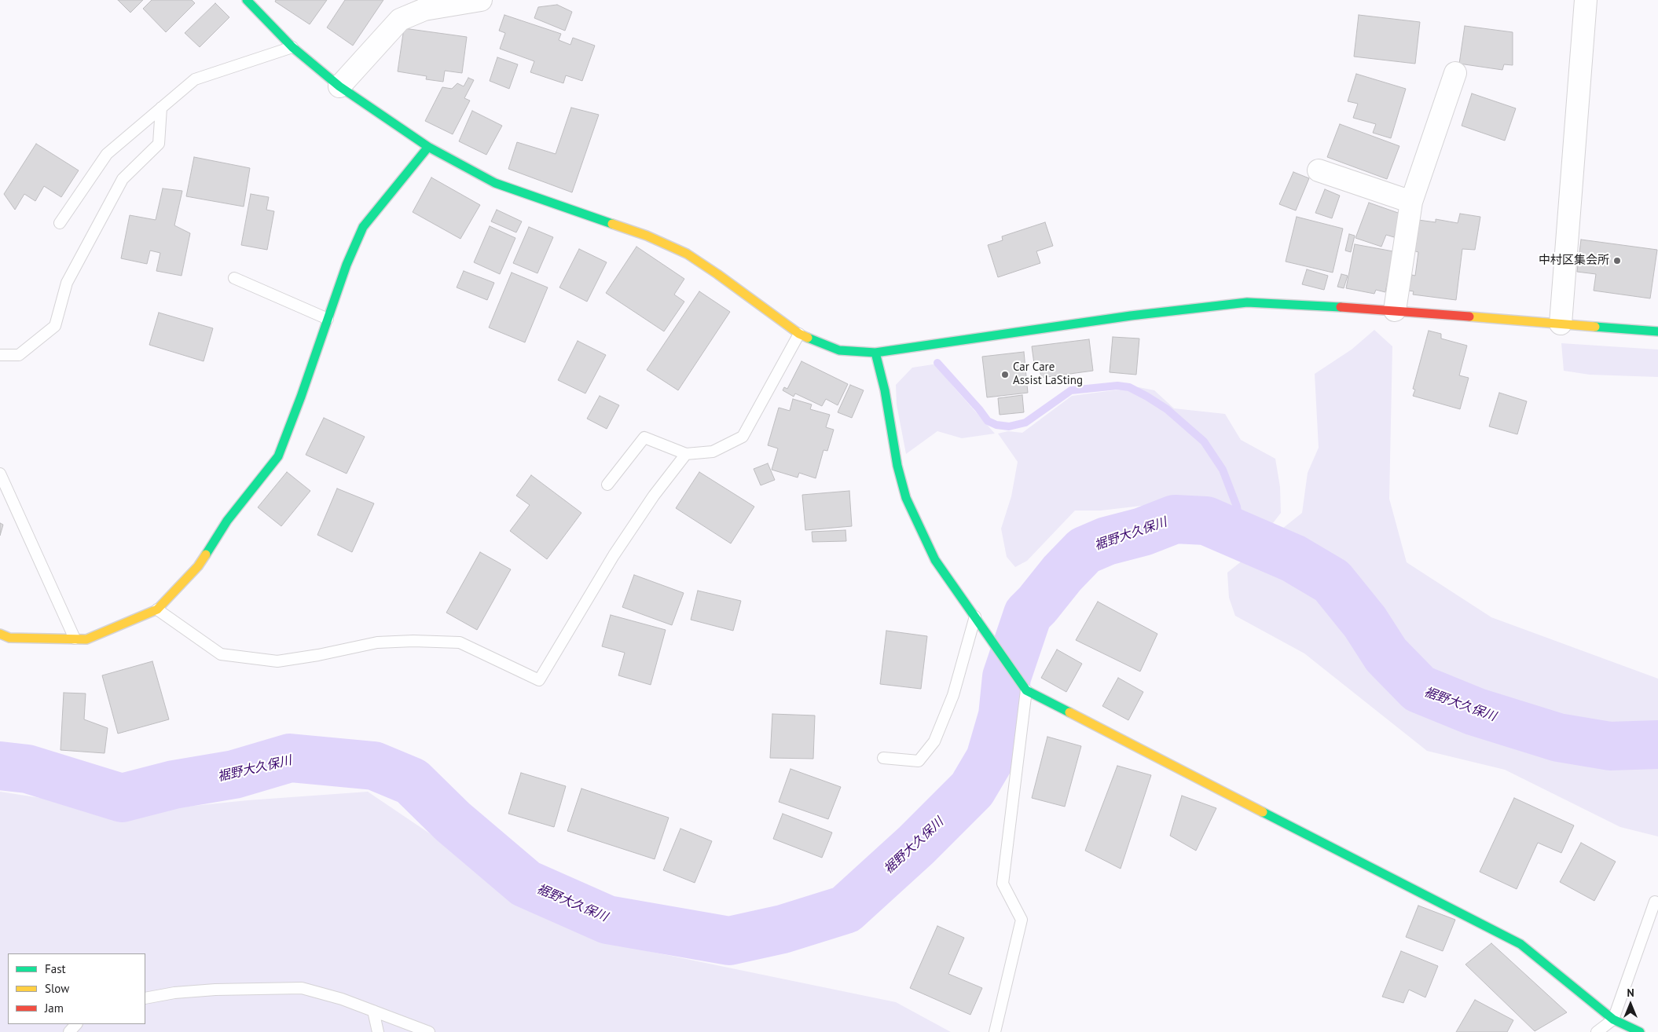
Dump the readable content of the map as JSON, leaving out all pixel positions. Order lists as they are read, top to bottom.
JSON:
{
  "water": ["裾野大久保川"],
  "places": ["中村区集会所", "Car Care Assist LaSting"],
  "legend": ["Fast", "Slow", "Jam"],
  "north": "top"
}
